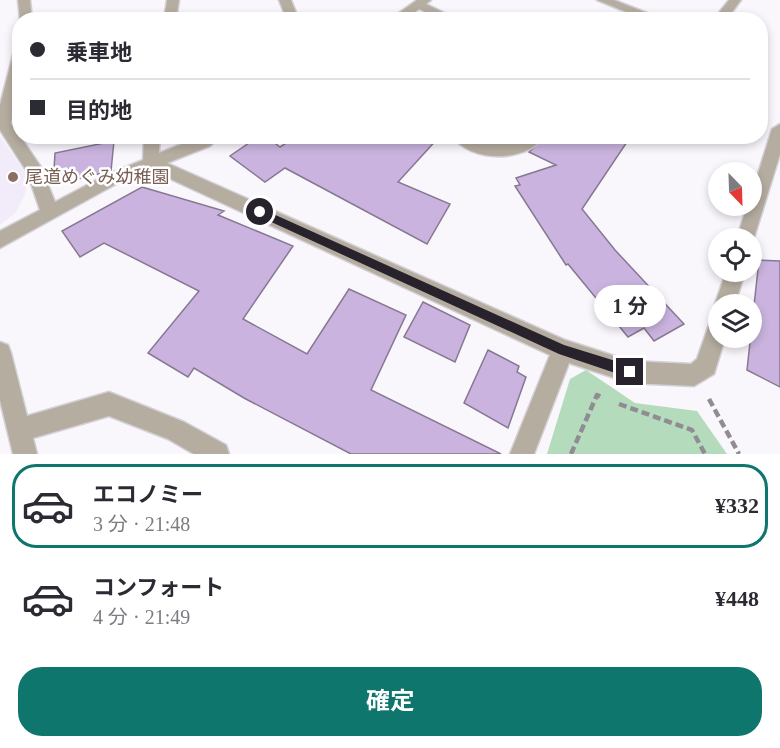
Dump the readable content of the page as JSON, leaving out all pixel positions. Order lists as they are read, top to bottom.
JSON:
{
  "places": ["尾道めぐみ幼稚園"],
  "north": "bottom right",
  "page": {
    "banner": ["乗車地", "目的地"],
    "bubble": "1 分",
    "list": [
      {
        "name": "エコノミー",
        "note": "3 分 · 21:48",
        "value": "¥332"
      },
      {
        "name": "コンフォート",
        "note": "4 分 · 21:49",
        "value": "¥448"
      }
    ],
    "buttons": "確定"
  }
}
